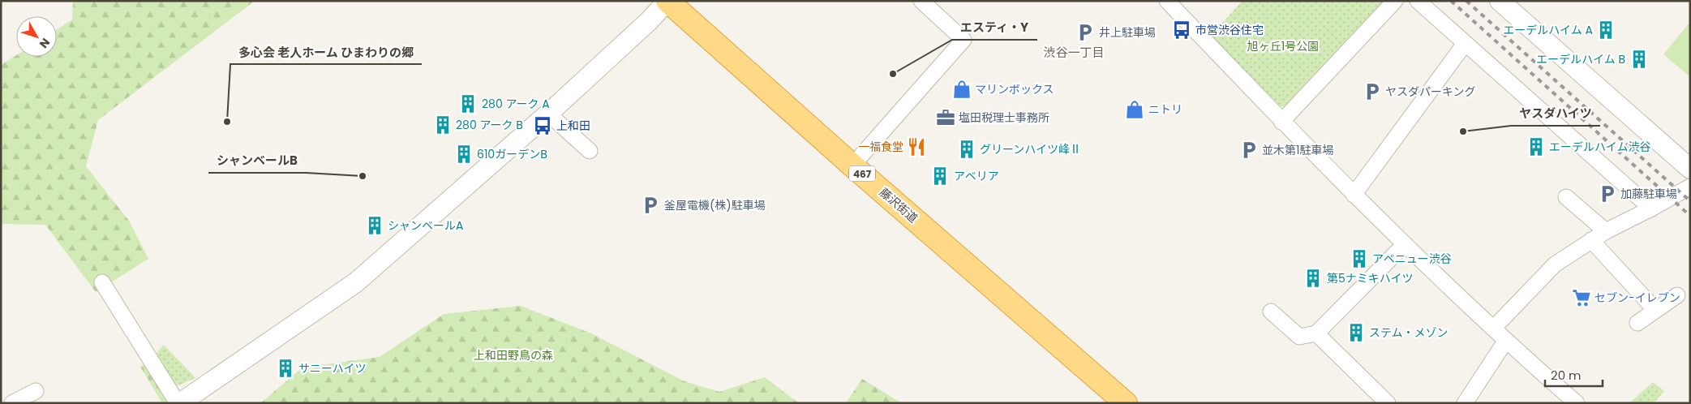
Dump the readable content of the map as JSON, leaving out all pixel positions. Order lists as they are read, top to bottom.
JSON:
{
  "streets": {
    "highway": ["467", "藤沢街道"]
  },
  "districts": ["渋谷一丁目"],
  "parks": ["旭ヶ丘1号公園", "上和田野鳥の森"],
  "places": {
    "bus stop": ["市営渋谷住宅", "上和田"],
    "building": [
      "エーデルハイム A",
      "エーデルハイム B",
      "280 アーク A",
      "280 アーク B",
      "エーデルハイム渋谷",
      "グリーンハイツ峰Ⅱ",
      "610ガーデンB",
      "アベリア",
      "シャンベールA",
      "アベニュー渋谷",
      "第5ナミキハイツ",
      "ステム・メゾン",
      "サニーハイツ"
    ],
    "parking": [
      "井上駐車場",
      "ヤスダパーキング",
      "並木第1駐車場",
      "加藤駐車場",
      "釜屋電機(株)駐車場"
    ],
    "other": [
      "エスティ・Y",
      "多心会 老人ホーム ひまわりの郷",
      "ヤスダハイツ",
      "シャンベールB"
    ],
    "shop": ["マリンボックス", "ニトリ"],
    "office": ["塩田税理士事務所"],
    "restaurant": ["一福食堂"],
    "supermarket": ["セブン-イレブン"]
  },
  "scale_bar": "20 m",
  "north": "bottom right"
}
